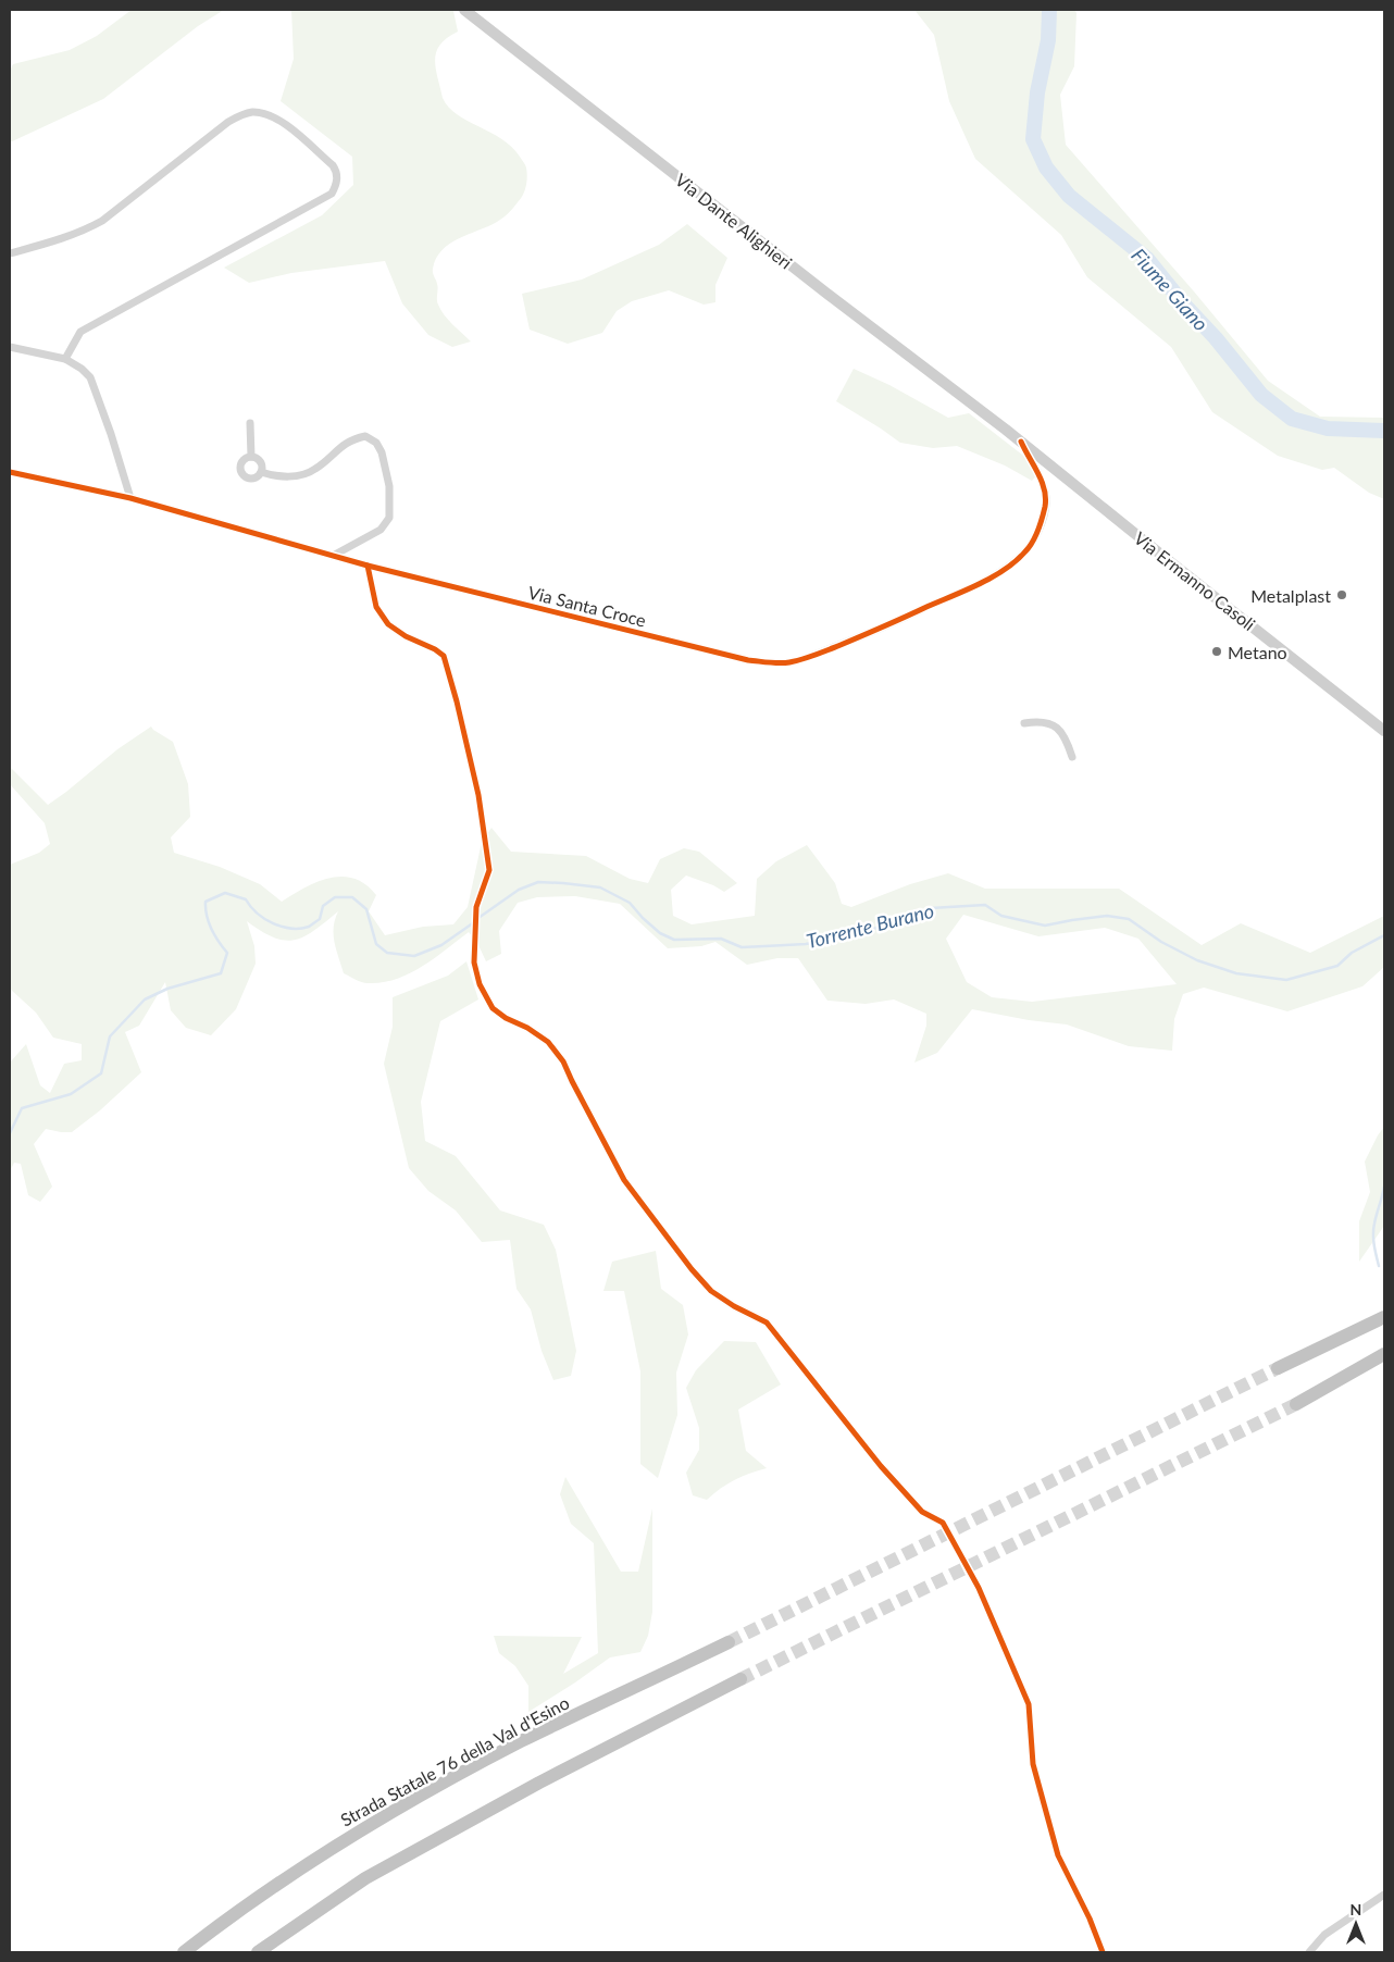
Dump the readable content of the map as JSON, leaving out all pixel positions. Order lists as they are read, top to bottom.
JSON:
{
  "streets": {
    "highway": ["Strada Statale 76 della Val d'Esino"],
    "main road": ["Via Dante Alighieri", "Via Ermanno Casoli"],
    "street": ["Via Santa Croce"]
  },
  "crossings": [
    ["Via Dante Alighieri", "Via Ermanno Casoli"],
    ["Via Ermanno Casoli", "Via Santa Croce"]
  ],
  "water": ["Fiume Giano", "Torrente Burano"],
  "places": ["Metalplast", "Metano"],
  "north": "top"
}
